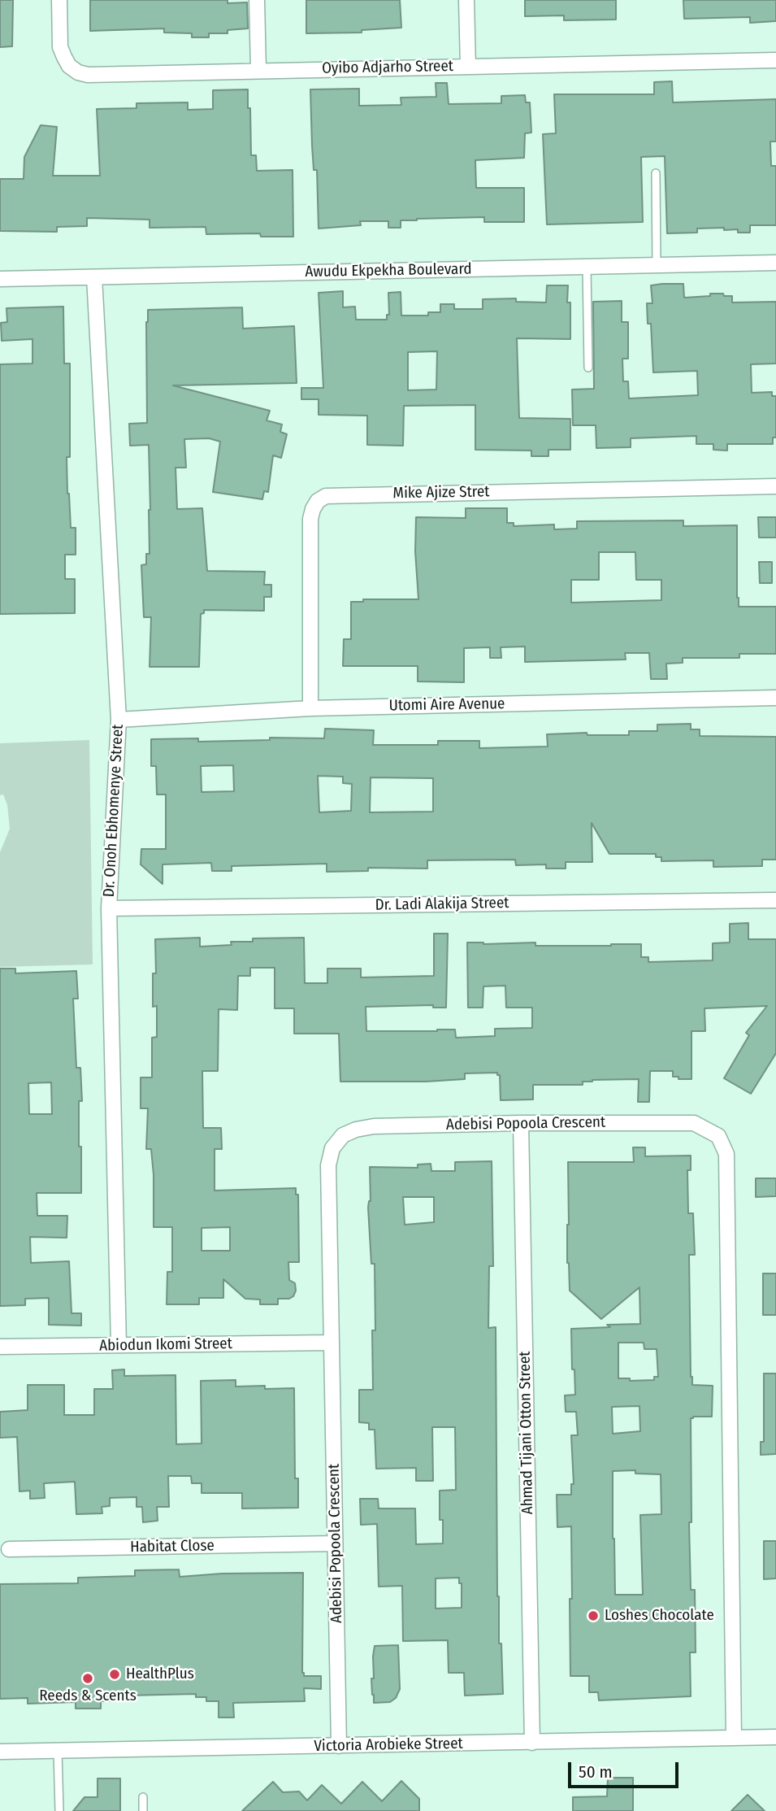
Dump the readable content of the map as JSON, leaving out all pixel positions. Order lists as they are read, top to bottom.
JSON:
{
  "streets": {
    "street": [
      "Oyibo Adjarho Street",
      "Awudu Ekpekha Boulevard",
      "Mike Ajize Stret",
      "Utomi Aire Avenue",
      "Dr. Onoh Ebhomenye Street",
      "Dr. Ladi Alakija Street",
      "Adebisi Popoola Crescent",
      "Abiodun Ikomi Street",
      "Ahmad Tijani Otton Street",
      "Habitat Close",
      "Victoria Arobieke Street"
    ]
  },
  "crossings": [
    ["Awudu Ekpekha Boulevard", "Dr. Onoh Ebhomenye Street"],
    ["Mike Ajize Stret", "Utomi Aire Avenue"],
    ["Utomi Aire Avenue", "Dr. Onoh Ebhomenye Street"],
    ["Dr. Onoh Ebhomenye Street", "Dr. Ladi Alakija Street"],
    ["Dr. Onoh Ebhomenye Street", "Abiodun Ikomi Street"],
    ["Adebisi Popoola Crescent", "Abiodun Ikomi Street"],
    ["Adebisi Popoola Crescent", "Ahmad Tijani Otton Street"],
    ["Adebisi Popoola Crescent", "Habitat Close"],
    ["Adebisi Popoola Crescent", "Victoria Arobieke Street"],
    ["Ahmad Tijani Otton Street", "Victoria Arobieke Street"]
  ],
  "places": ["Loshes Chocolate", "HealthPlus", "Reeds & Scents"],
  "scale_bar": "50 m"
}
